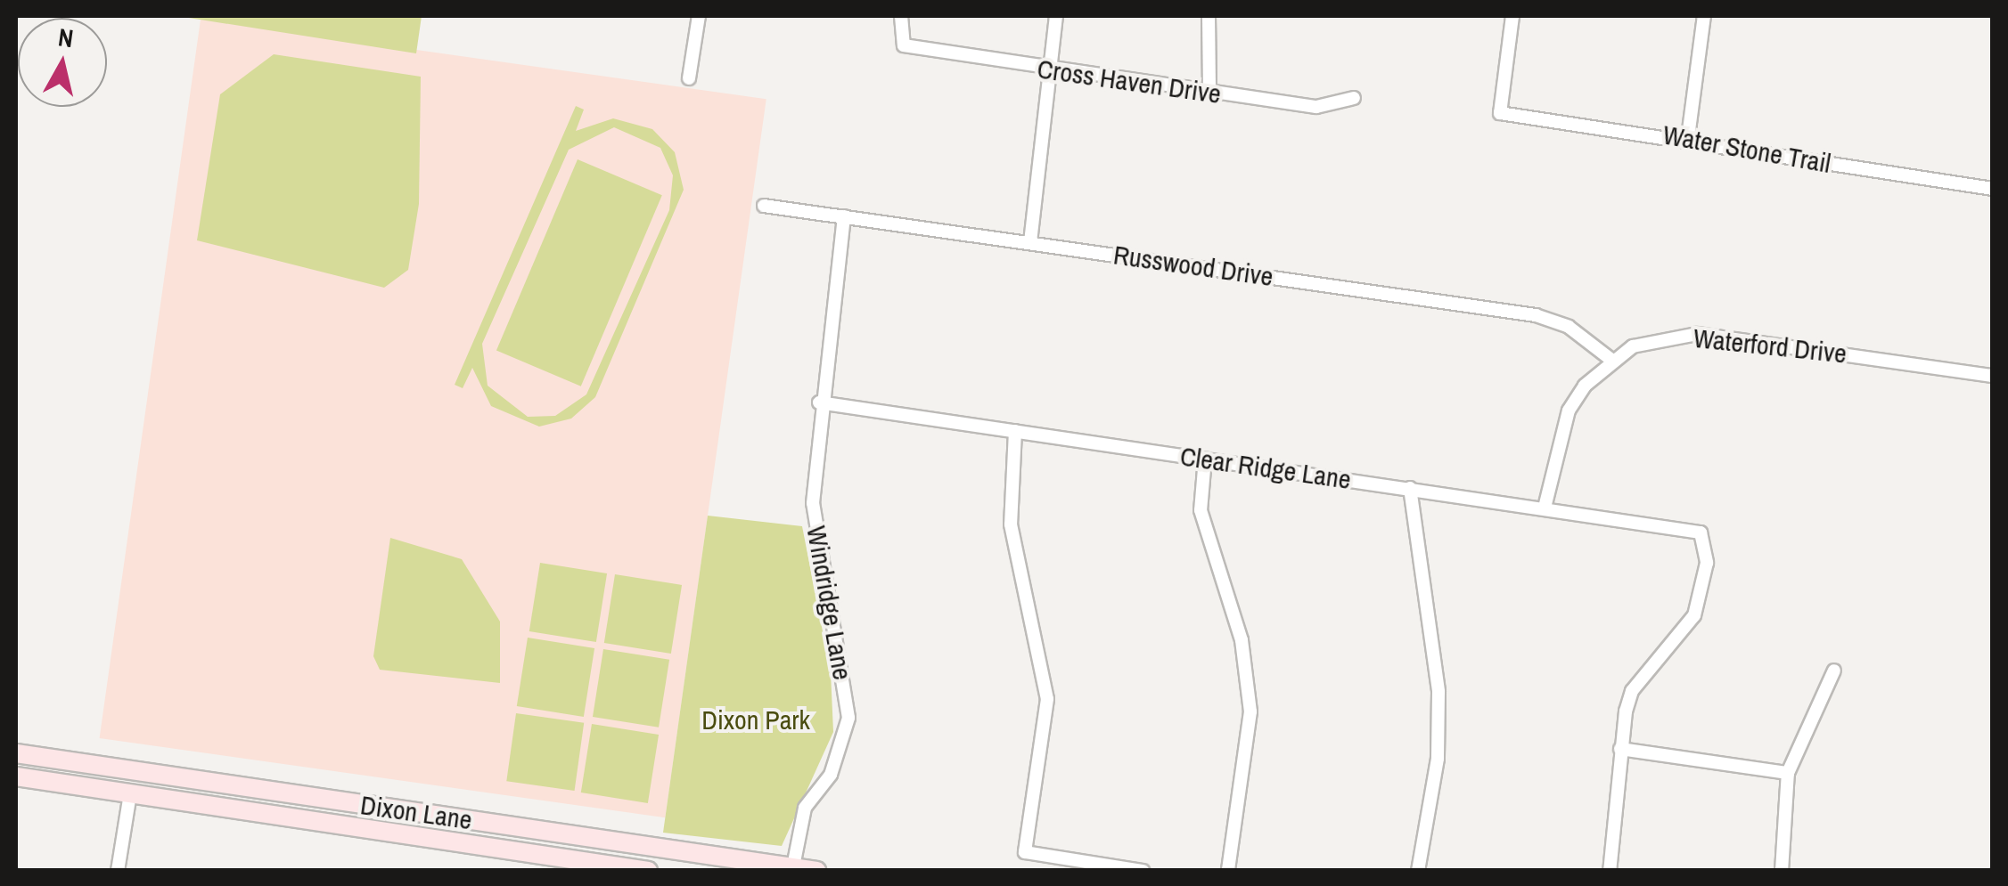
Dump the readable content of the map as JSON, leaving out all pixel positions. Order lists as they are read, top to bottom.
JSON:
{
  "streets": {
    "main road": ["Dixon Lane"],
    "street": [
      "Cross Haven Drive",
      "Water Stone Trail",
      "Russwood Drive",
      "Waterford Drive",
      "Clear Ridge Lane",
      "Windridge Lane"
    ]
  },
  "crossings": [
    ["Russwood Drive", "Waterford Drive"],
    ["Russwood Drive", "Windridge Lane"],
    ["Waterford Drive", "Clear Ridge Lane"],
    ["Clear Ridge Lane", "Windridge Lane"],
    ["Windridge Lane", "Dixon Lane"]
  ],
  "parks": ["Dixon Park"],
  "north": "top"
}
